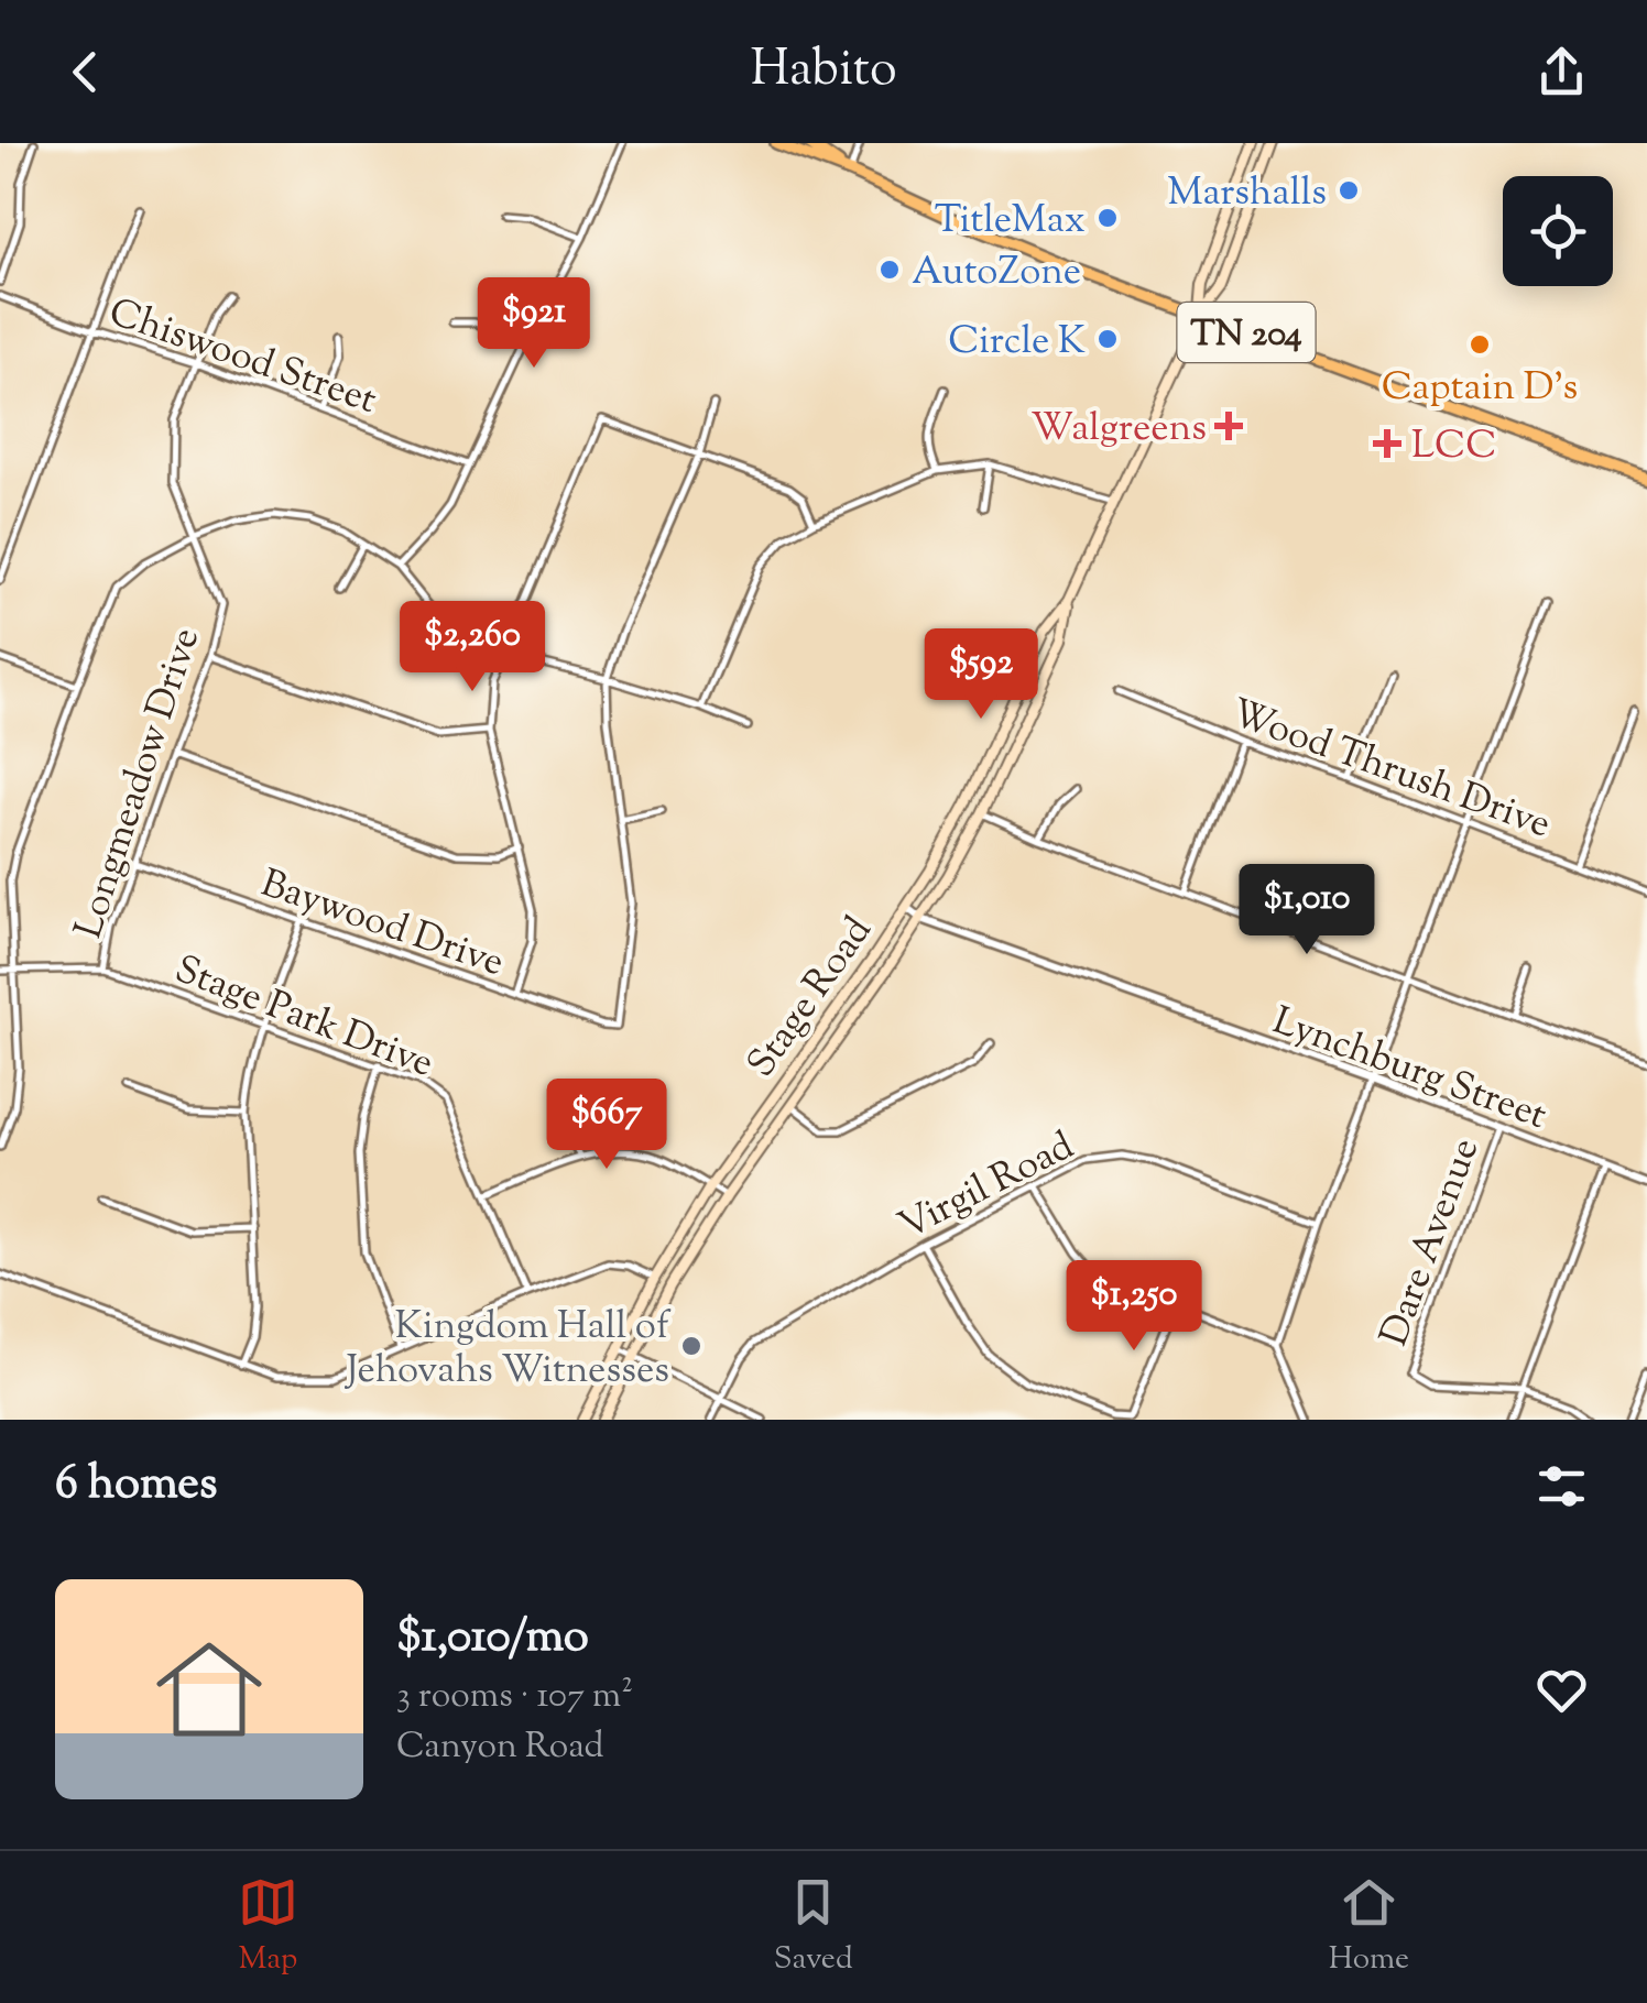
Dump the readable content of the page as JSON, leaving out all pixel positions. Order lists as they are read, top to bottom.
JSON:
{
  "streets": {
    "main road": ["TN 204", "Stage Road"],
    "street": [
      "Chiswood Street",
      "Wood Thrush Drive",
      "Longmeadow Drive",
      "Baywood Drive",
      "Stage Park Drive",
      "Lynchburg Street",
      "Virgil Road",
      "Dare Avenue"
    ]
  },
  "crossings": [
    ["TN 204", "Stage Road"],
    ["Chiswood Street", "Longmeadow Drive"],
    ["Longmeadow Drive", "Baywood Drive"],
    ["Longmeadow Drive", "Stage Park Drive"],
    ["Stage Road", "Lynchburg Street"],
    ["Lynchburg Street", "Dare Avenue"]
  ],
  "places": {
    "other": [
      "Marshalls",
      "TitleMax",
      "AutoZone",
      "Circle K",
      "Captain D's",
      "Kingdom Hall of Jehovahs Witnesses"
    ],
    "health": ["Walgreens", "LCC"]
  },
  "page": {
    "header": "Habito",
    "price": [
      "$921",
      "$2,260",
      "$592",
      "$1,010",
      "$667",
      "$1,250"
    ],
    "heading": "6 homes",
    "list": [
      {
        "name": "$1,010/mo",
        "note": "3 rooms · 107 m² · Canyon Road"
      }
    ],
    "tabs": ["Map", "Saved", "Home"]
  }
}
